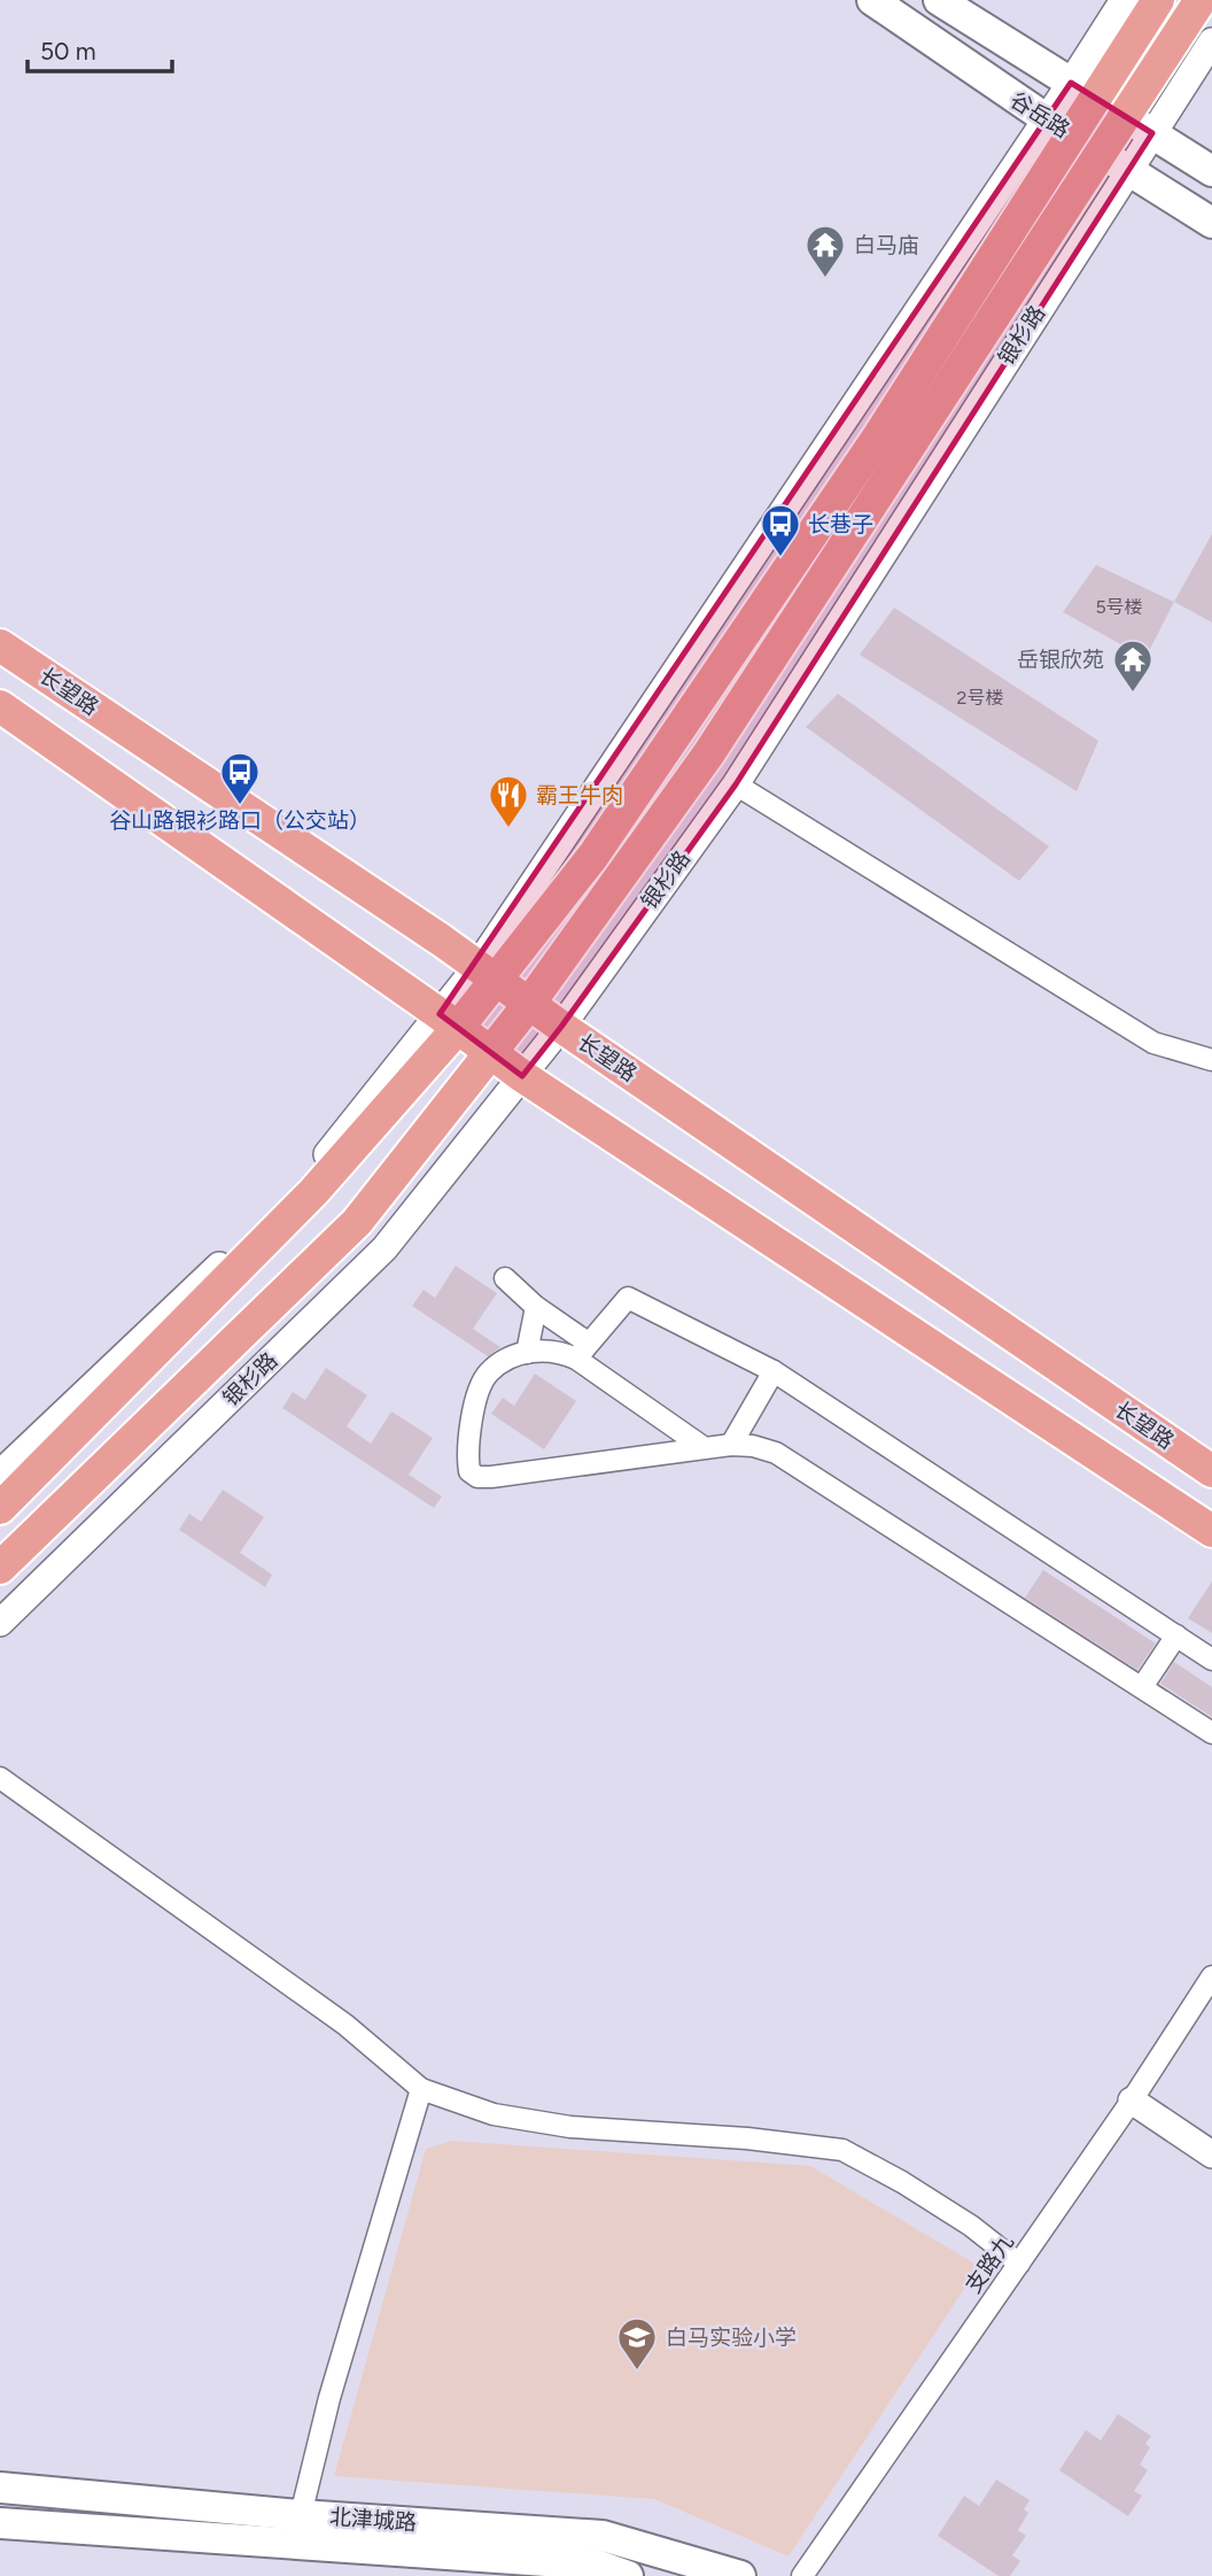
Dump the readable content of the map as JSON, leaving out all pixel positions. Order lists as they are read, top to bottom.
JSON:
{
  "streets": {
    "main road": [
      "谷岳路",
      "银杉路",
      "长望路",
      "北津城路"
    ],
    "street": ["支路九"]
  },
  "crossings": [
    ["谷岳路", "银杉路"],
    ["银杉路", "长望路"]
  ],
  "places": {
    "temple": ["白马庙", "岳银欣苑"],
    "bus stop": ["长巷子", "谷山路银衫路口（公交站）"],
    "restaurant": ["霸王牛肉"],
    "school or university": ["白马实验小学"]
  },
  "house_numbers": ["5号楼", "2号楼"],
  "scale_bar": "50 m"
}
